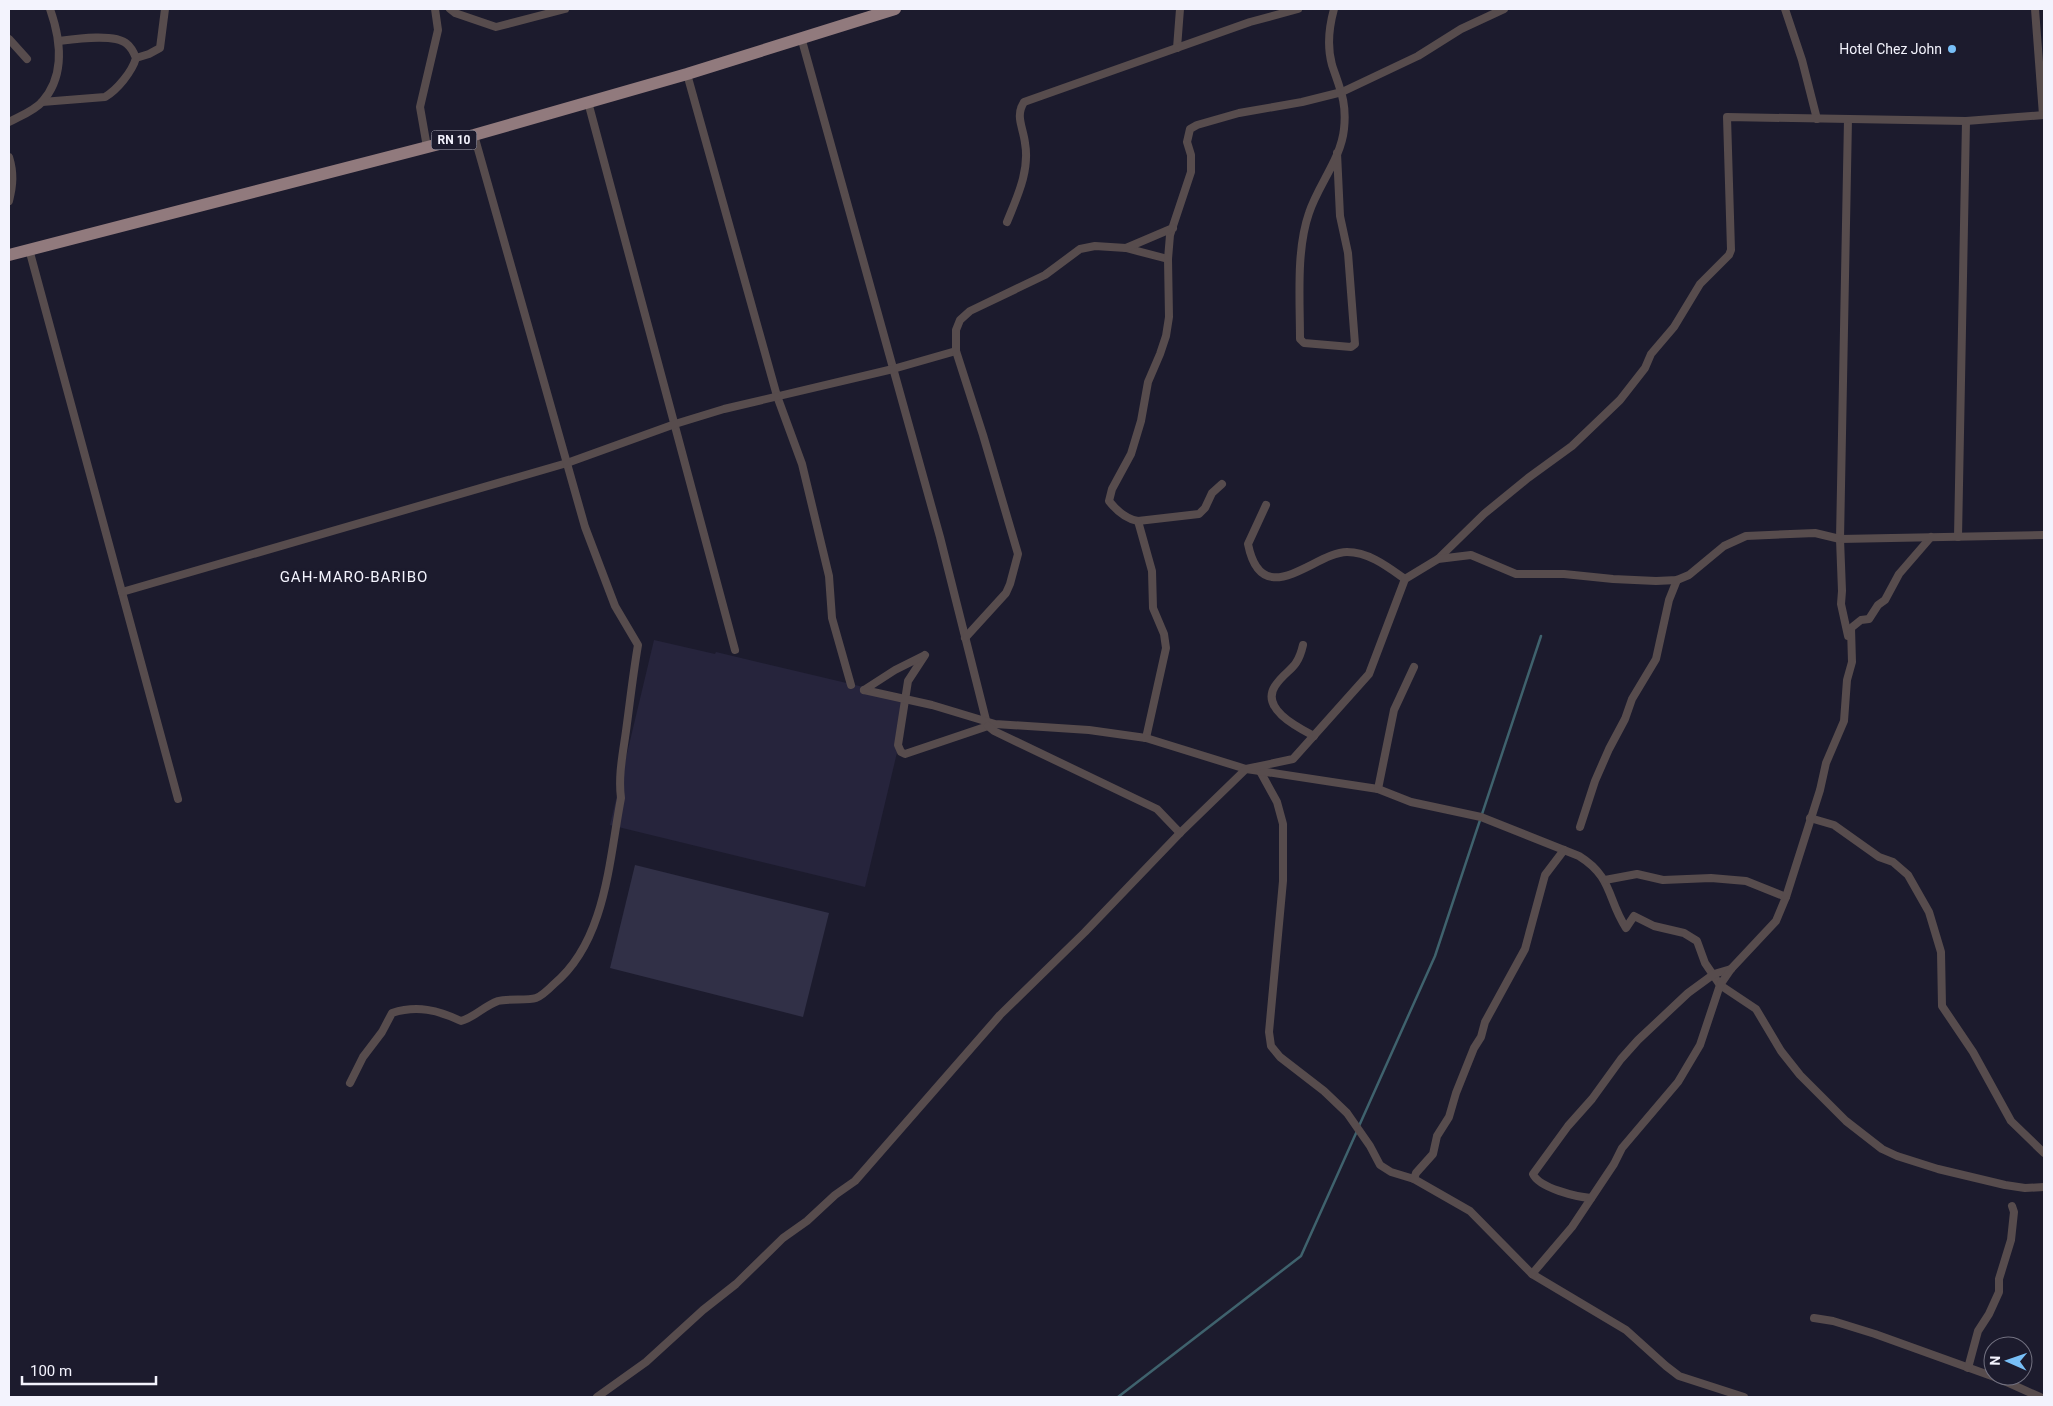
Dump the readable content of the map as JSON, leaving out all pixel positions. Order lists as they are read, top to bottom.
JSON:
{
  "streets": {
    "main road": ["RN 10"]
  },
  "districts": ["GAH-MARO-BARIBO"],
  "places": ["Hotel Chez John"],
  "scale_bar": "100 m",
  "north": "left"
}
